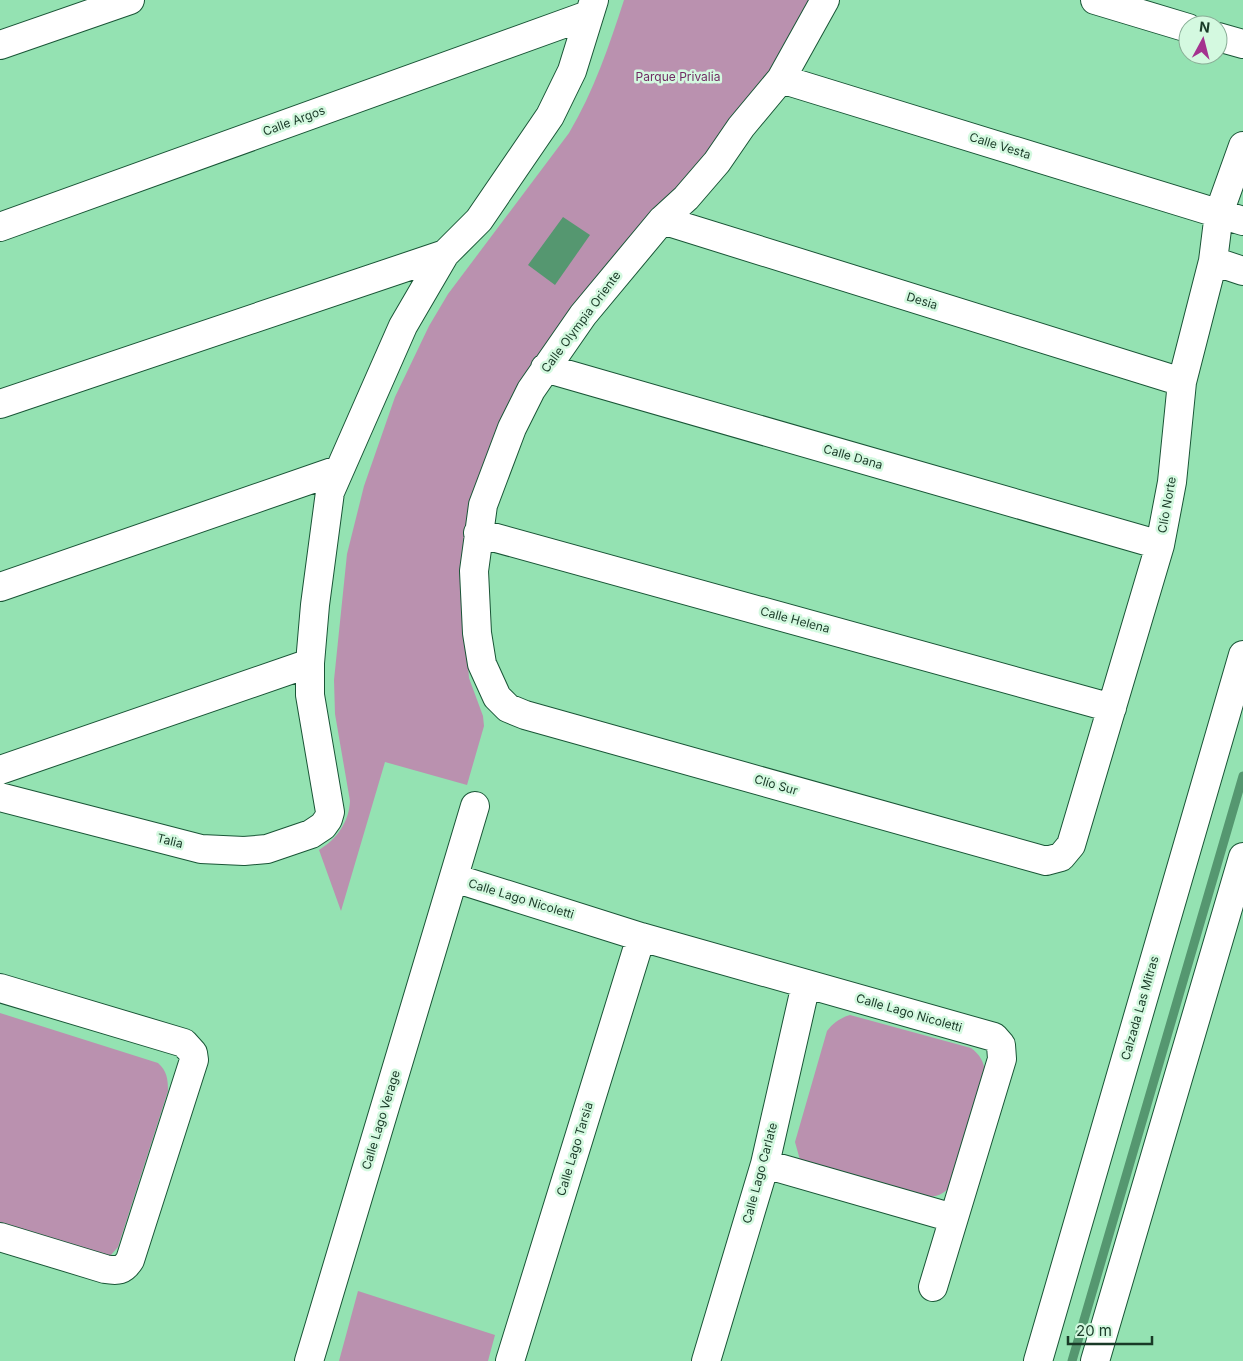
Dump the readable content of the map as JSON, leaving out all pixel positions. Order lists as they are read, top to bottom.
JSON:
{
  "streets": {
    "street": [
      "Calle Argos",
      "Calle Vesta",
      "Desia",
      "Calle Olympia Oriente",
      "Calle Dana",
      "Clío Norte",
      "Calle Helena",
      "Clío Sur",
      "Talia",
      "Calle Lago Nicoletti",
      "Calzada Las Mitras",
      "Calle Lago Verage",
      "Calle Lago Tarsia",
      "Calle Lago Carlate"
    ]
  },
  "crossings": [
    ["Calle Vesta", "Calle Olympia Oriente"],
    ["Calle Vesta", "Clío Norte"],
    ["Desia", "Calle Olympia Oriente"],
    ["Desia", "Clío Norte"],
    ["Calle Olympia Oriente", "Calle Dana"],
    ["Calle Olympia Oriente", "Calle Helena"],
    ["Calle Olympia Oriente", "Clío Sur"],
    ["Calle Dana", "Clío Norte"],
    ["Clío Norte", "Calle Helena"],
    ["Clío Norte", "Clío Sur"],
    ["Calle Lago Nicoletti", "Calle Lago Verage"],
    ["Calle Lago Nicoletti", "Calle Lago Tarsia"],
    ["Calle Lago Nicoletti", "Calle Lago Carlate"]
  ],
  "parks": ["Parque Privalia"],
  "scale_bar": "20 m",
  "north": "top"
}
